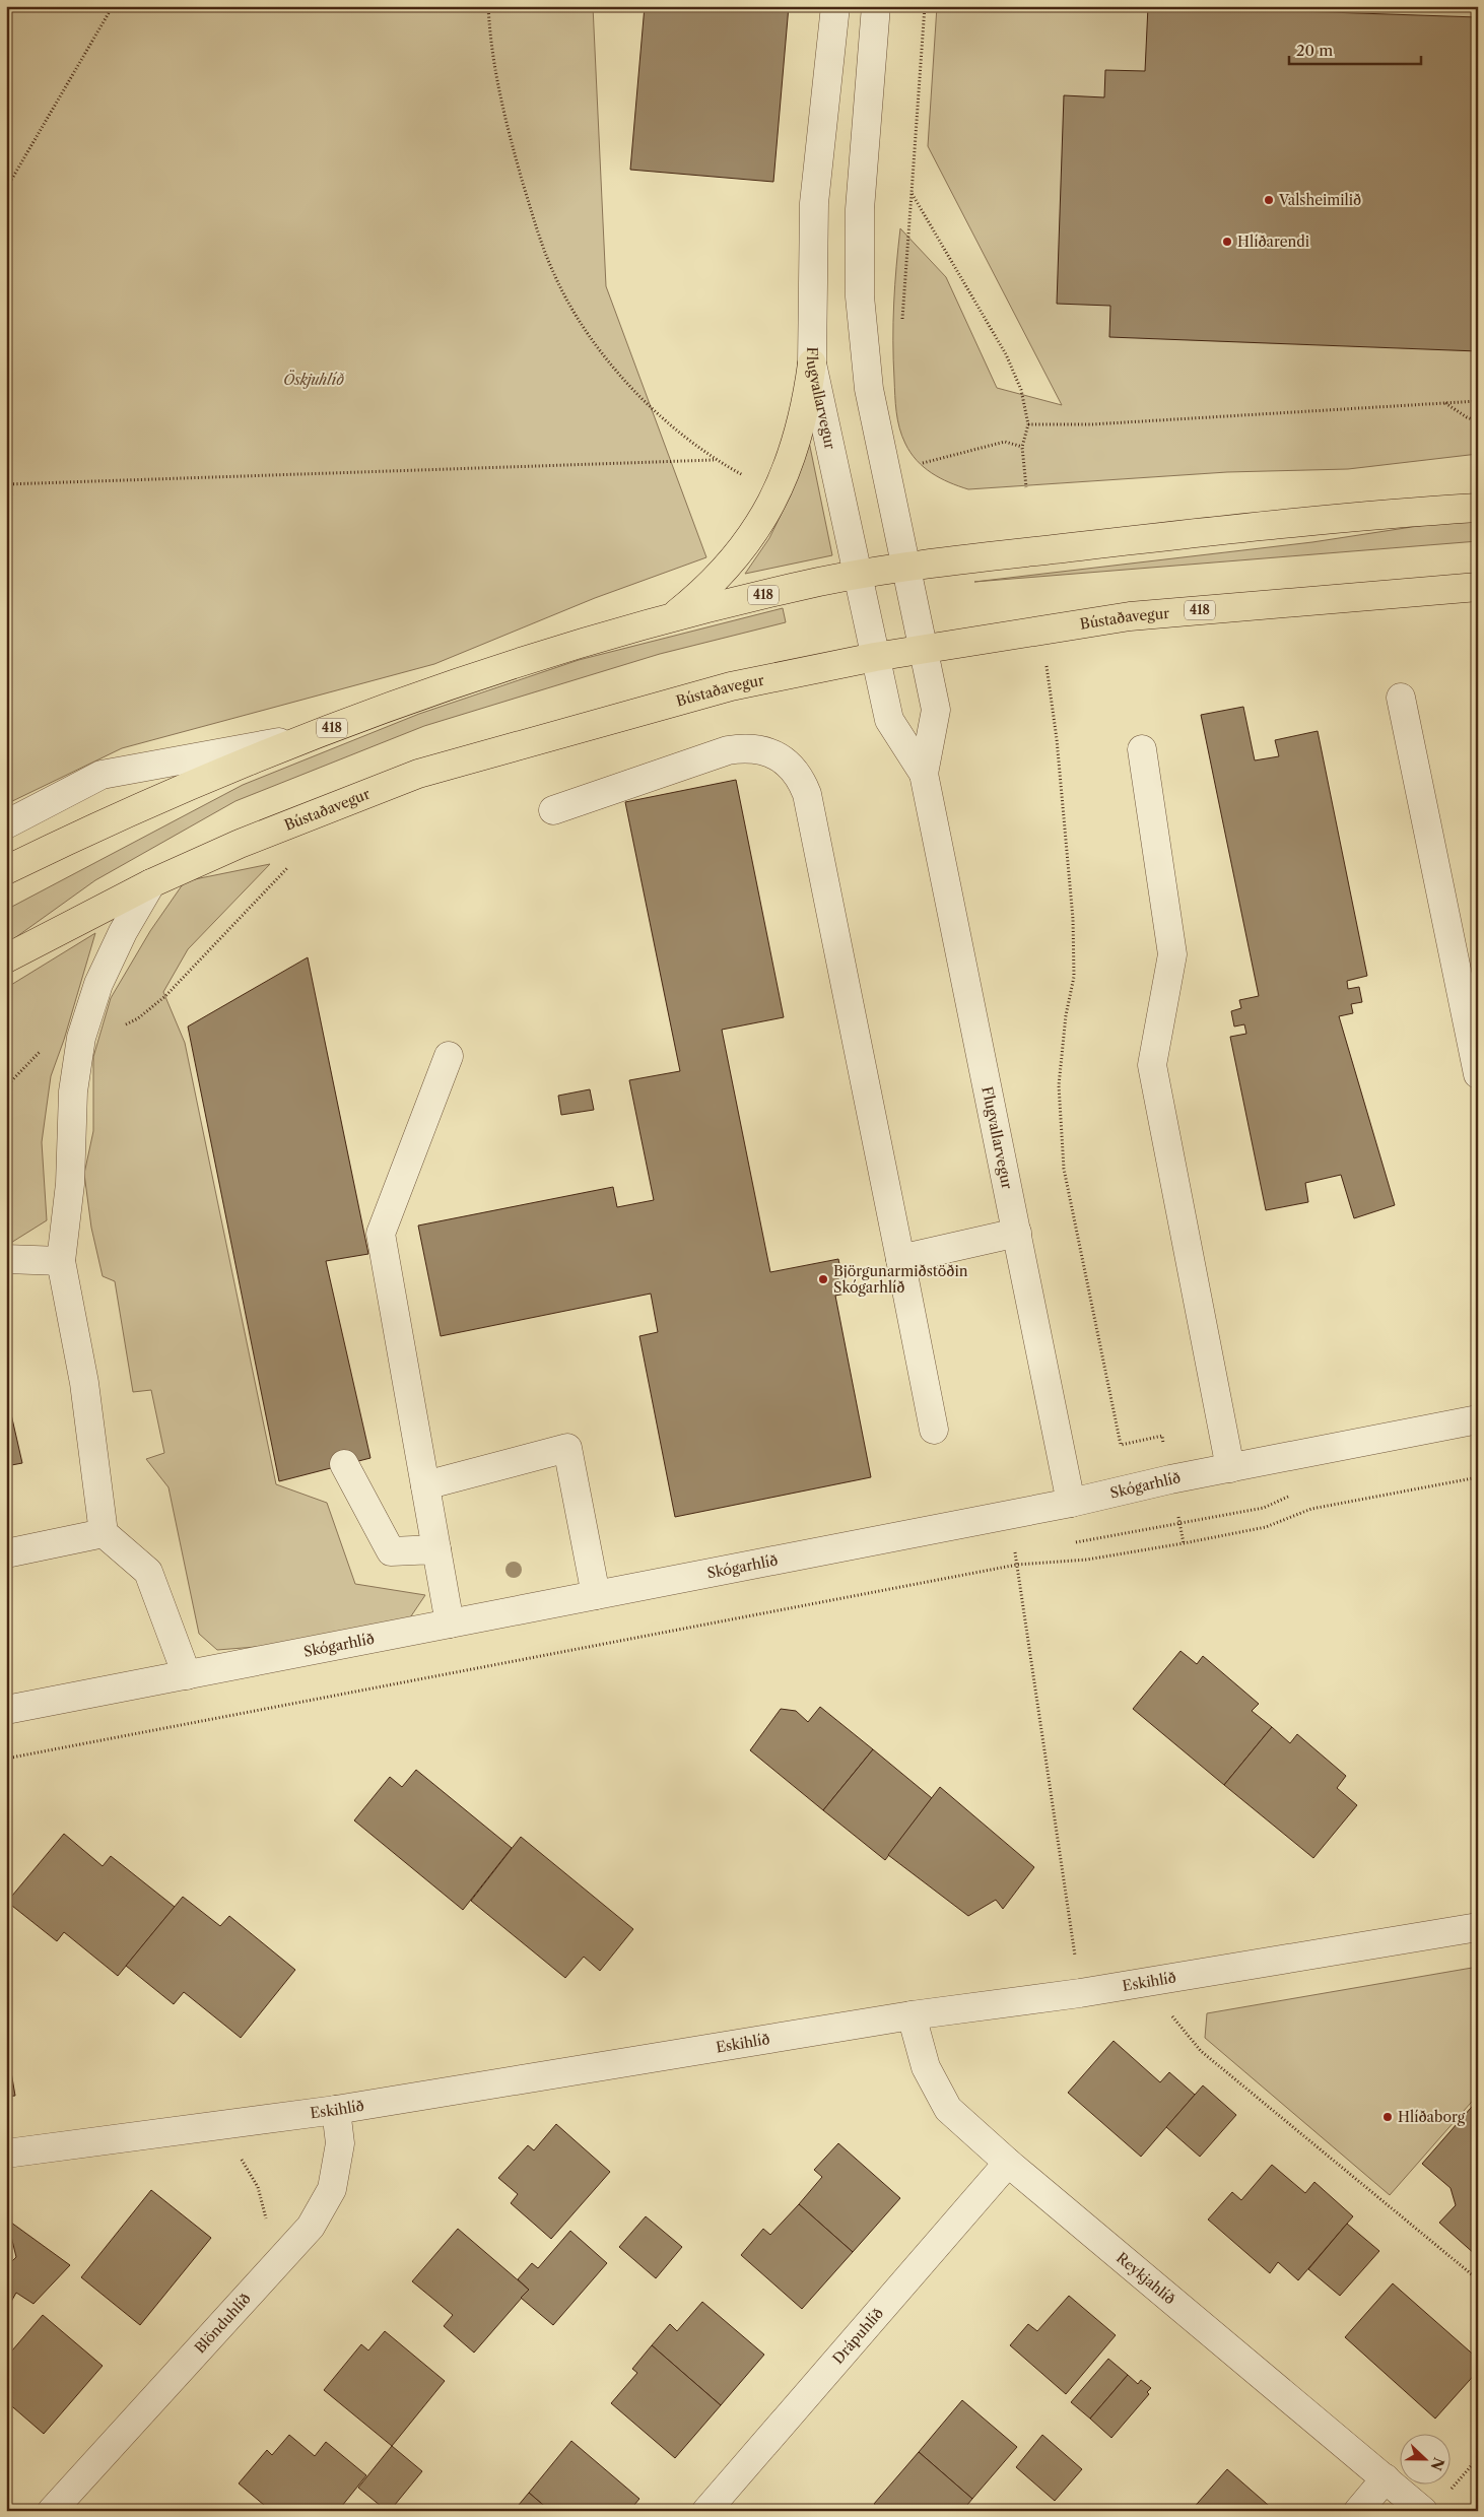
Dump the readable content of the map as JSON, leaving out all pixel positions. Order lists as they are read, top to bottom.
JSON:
{
  "streets": {
    "main road": ["418", "Bústaðavegur"],
    "street": [
      "Flugvallarvegur",
      "Skógarhlíð",
      "Eskihlíð",
      "Reykjahlíð",
      "Blönduhlíð",
      "Drápuhlíð"
    ]
  },
  "crossings": [
    ["Flugvallarvegur", "418"],
    ["Flugvallarvegur", "Bústaðavegur"],
    ["Flugvallarvegur", "Skógarhlíð"],
    ["Eskihlíð", "Reykjahlíð"],
    ["Eskihlíð", "Blönduhlíð"],
    ["Reykjahlíð", "Drápuhlíð"]
  ],
  "parks": ["Öskjuhlíð"],
  "places": [
    "Valsheimilið",
    "Hlíðarendi",
    "Björgunarmiðstöðin Skógarhlíð",
    "Hlíðaborg"
  ],
  "scale_bar": "20 m",
  "north": "right"
}
